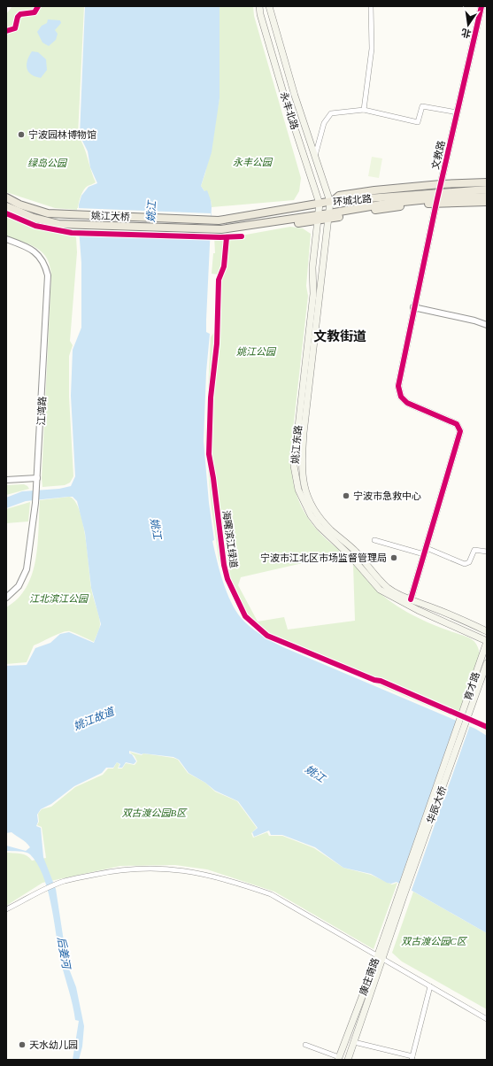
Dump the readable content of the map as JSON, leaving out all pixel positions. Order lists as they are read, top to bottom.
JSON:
{
  "streets": {
    "main road": [
      "永丰北路",
      "环城北路",
      "姚江大桥",
      "姚江东路",
      "育才路",
      "华辰大桥",
      "康庄南路"
    ],
    "street": ["文教路", "江湾路"],
    "cycle path": ["海曙滨江绿道"]
  },
  "crossings": [
    ["永丰北路", "环城北路"],
    ["永丰北路", "姚江东路"],
    ["文教路", "环城北路"],
    ["文教路", "姚江东路"],
    ["环城北路", "姚江大桥"],
    ["环城北路", "姚江东路"],
    ["姚江东路", "育才路"],
    ["育才路", "华辰大桥"],
    ["华辰大桥", "康庄南路"]
  ],
  "districts": ["文教街道"],
  "water": ["姚江", "姚江故道", "后姜河"],
  "parks": [
    "永丰公园",
    "绿岛公园",
    "姚江公园",
    "江北滨江公园",
    "双古渡公园B区",
    "双古渡公园C区"
  ],
  "places": [
    "宁波园林博物馆",
    "宁波市急救中心",
    "宁波市江北区市场监督管理局",
    "天水幼儿园"
  ],
  "north": "bottom"
}
